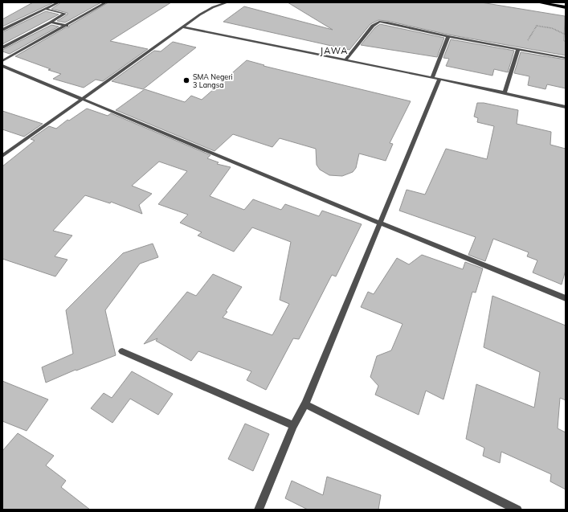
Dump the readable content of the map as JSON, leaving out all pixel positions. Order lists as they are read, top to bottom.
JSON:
{
  "districts": ["JAWA"],
  "places": ["SMA Negeri 3 Langsa"]
}
